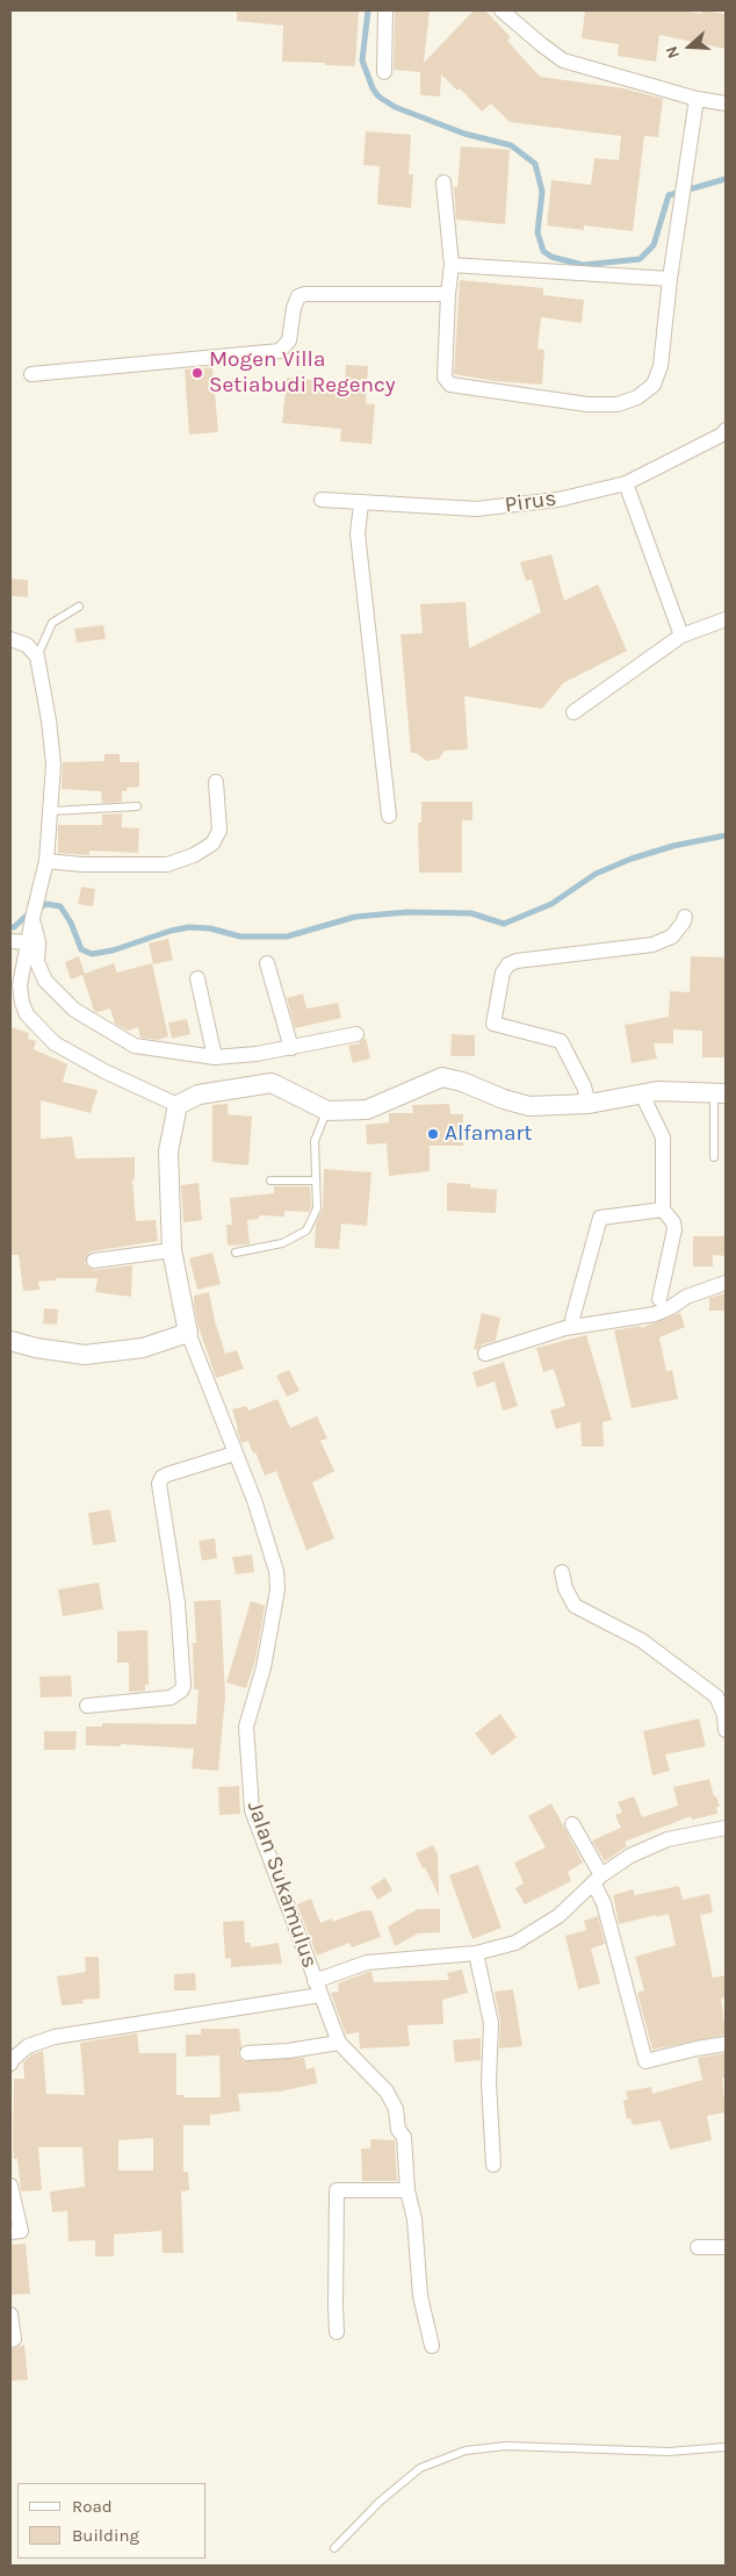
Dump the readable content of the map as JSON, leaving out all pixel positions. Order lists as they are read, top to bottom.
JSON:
{
  "streets": {
    "street": ["Pirus", "Jalan Sukamulus"]
  },
  "places": ["Mogen Villa Setiabudi Regency", "Alfamart"],
  "legend": ["Road", "Building"],
  "north": "left"
}
